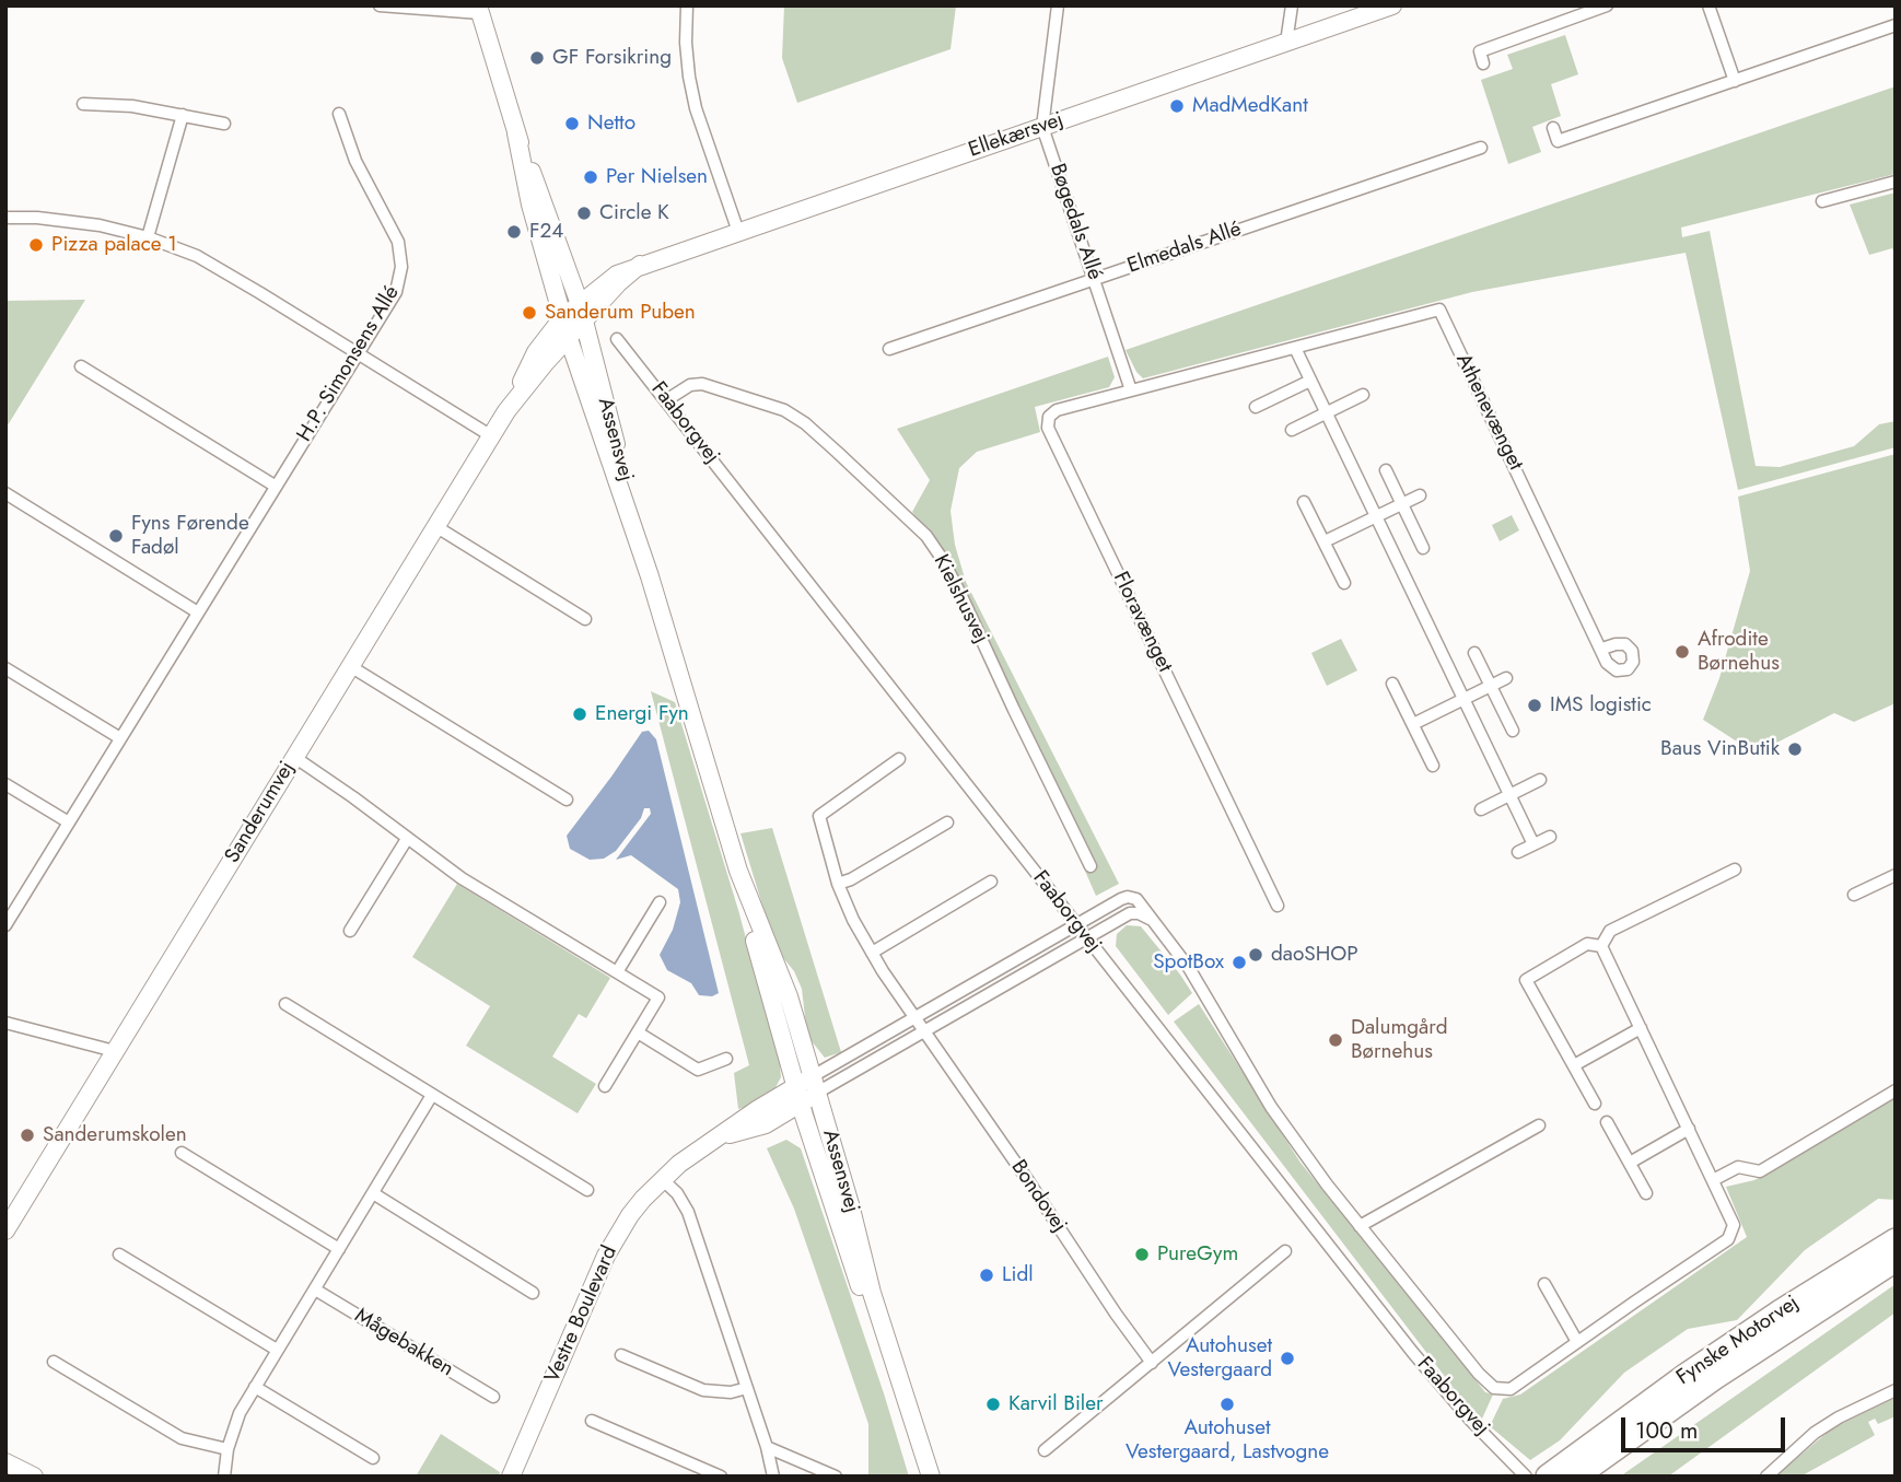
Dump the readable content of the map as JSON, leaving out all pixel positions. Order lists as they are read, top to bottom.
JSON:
{
  "streets": {
    "highway": ["Fynske Motorvej"],
    "main road": [
      "Ellekærsvej",
      "Assensvej",
      "Sanderumvej",
      "Vestre Boulevard"
    ],
    "street": [
      "Bøgedals Allé",
      "Elmedals Allé",
      "H.P. Simonsens Allé",
      "Athenevænget",
      "Faaborgvej",
      "Kielshusvej",
      "Floravænget",
      "Bondovej",
      "Mågebakken"
    ]
  },
  "crossings": [
    ["Ellekærsvej", "Bøgedals Allé"],
    ["Ellekærsvej", "Assensvej"],
    ["Ellekærsvej", "Sanderumvej"],
    ["Bøgedals Allé", "Elmedals Allé"],
    ["Bøgedals Allé", "Floravænget"],
    ["Faaborgvej", "Kielshusvej"],
    ["Faaborgvej", "Vestre Boulevard"],
    ["Assensvej", "Sanderumvej"],
    ["Assensvej", "Vestre Boulevard"],
    ["Bondovej", "Vestre Boulevard"]
  ],
  "places": [
    "GF Forsikring",
    "MadMedKant",
    "Netto",
    "Per Nielsen",
    "Circle K",
    "F24",
    "Pizza palace 1",
    "Sanderum Puben",
    "Fyns Førende Fadøl",
    "Afrodite Børnehus",
    "IMS logistic",
    "Energi Fyn",
    "Baus VinButik",
    "daoSHOP",
    "SpotBox",
    "Dalumgård Børnehus",
    "Sanderumskolen",
    "PureGym",
    "Lidl",
    "Autohuset Vestergaard",
    "Karvil Biler",
    "Autohuset Vestergaard, Lastvogne"
  ],
  "scale_bar": "100 m"
}
